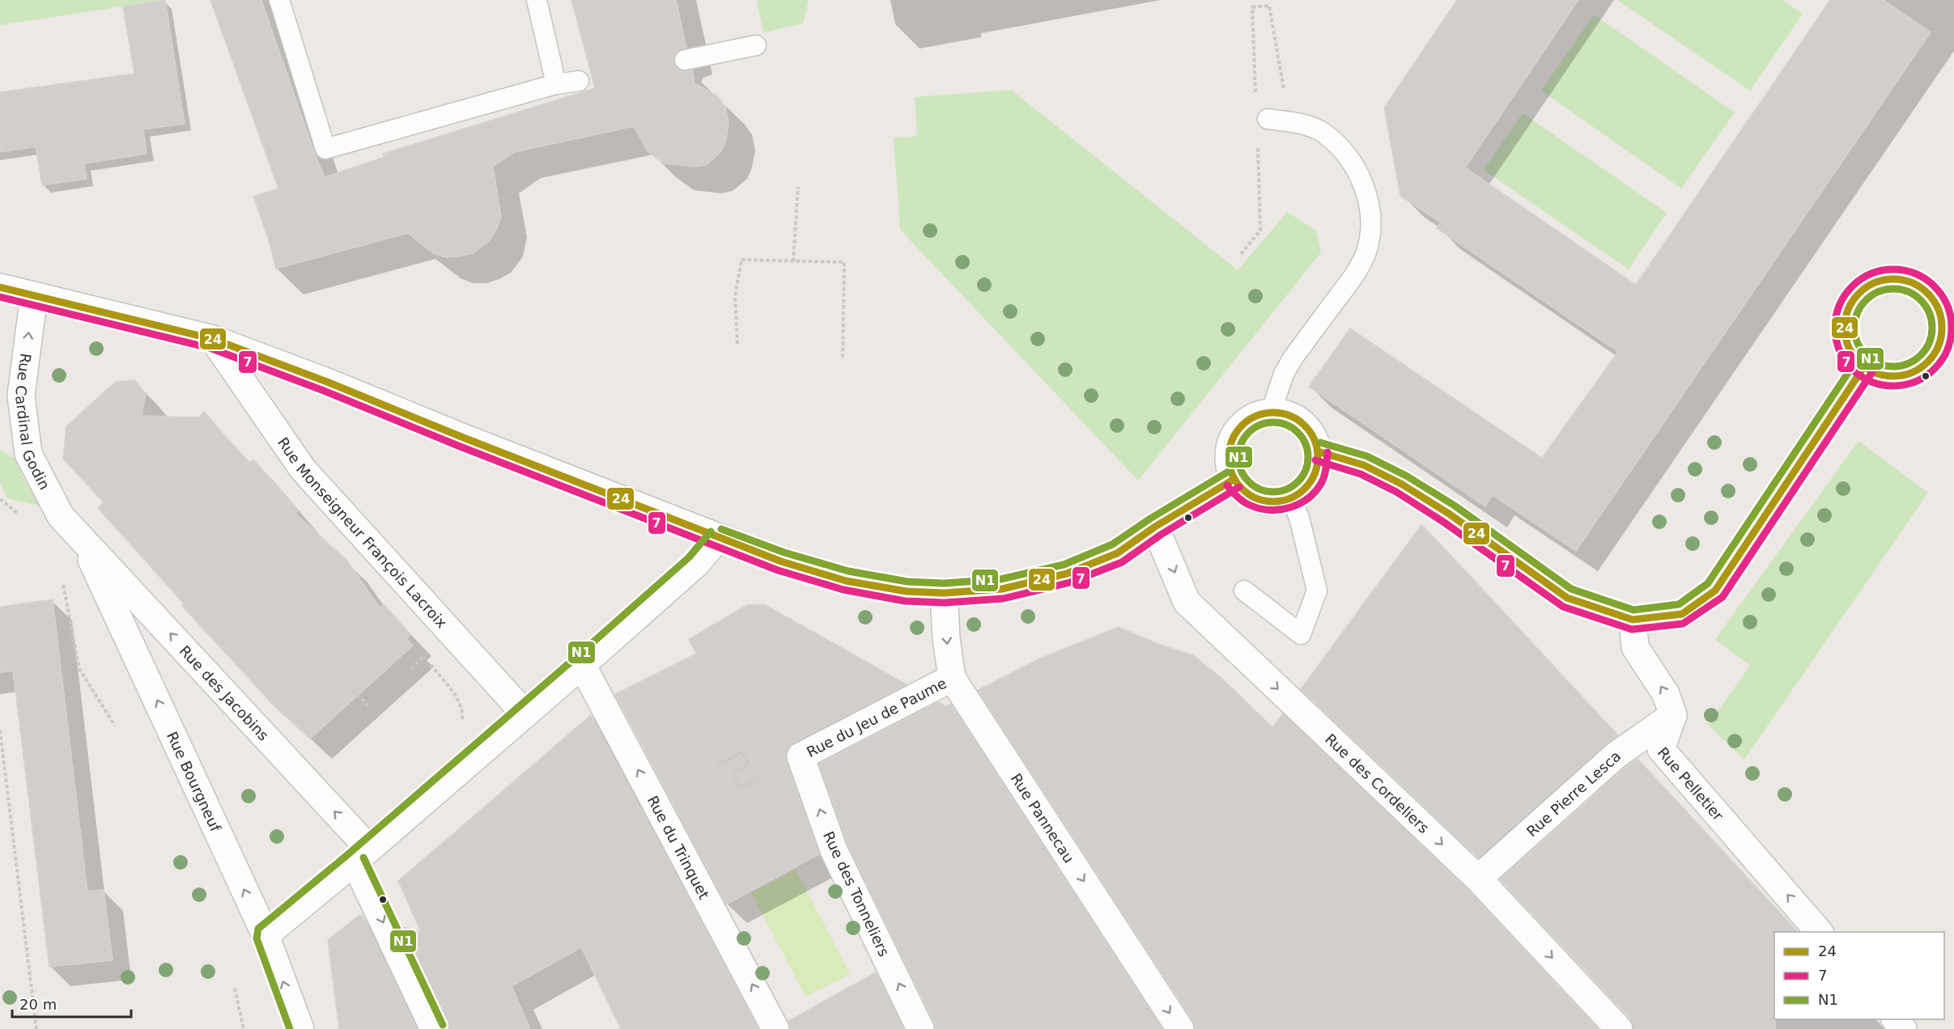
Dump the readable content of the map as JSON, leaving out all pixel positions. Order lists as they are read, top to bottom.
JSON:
{
  "streets": {
    "street": [
      "Rue Cardinal Godin",
      "Rue Monseigneur François Lacroix",
      "Rue des Jacobins",
      "Rue du Jeu de Paume",
      "Rue Bourgneuf",
      "Rue des Cordeliers",
      "Rue Pelletier",
      "Rue Pierre Lesca",
      "Rue Pannecau",
      "Rue du Trinquet",
      "Rue des Tonneliers"
    ]
  },
  "crossings": [
    ["Rue Cardinal Godin", "Rue des Jacobins"],
    ["Rue Cardinal Godin", "Rue Bourgneuf"],
    ["Rue des Jacobins", "Rue Bourgneuf"],
    ["Rue du Jeu de Paume", "Rue Pannecau"],
    ["Rue du Jeu de Paume", "Rue des Tonneliers"],
    ["Rue des Cordeliers", "Rue Pierre Lesca"],
    ["Rue Pelletier", "Rue Pierre Lesca"]
  ],
  "one_way": [
    "Rue Cardinal Godin",
    "Rue Bourgneuf",
    "Rue des Cordeliers",
    "Rue Pelletier",
    "Rue Pannecau",
    "Rue du Trinquet",
    "Rue des Tonneliers"
  ],
  "lines": ["transit line 7", "transit line 24", "transit line N1"],
  "legend": ["24", "7", "N1"],
  "scale_bar": "20 m"
}
